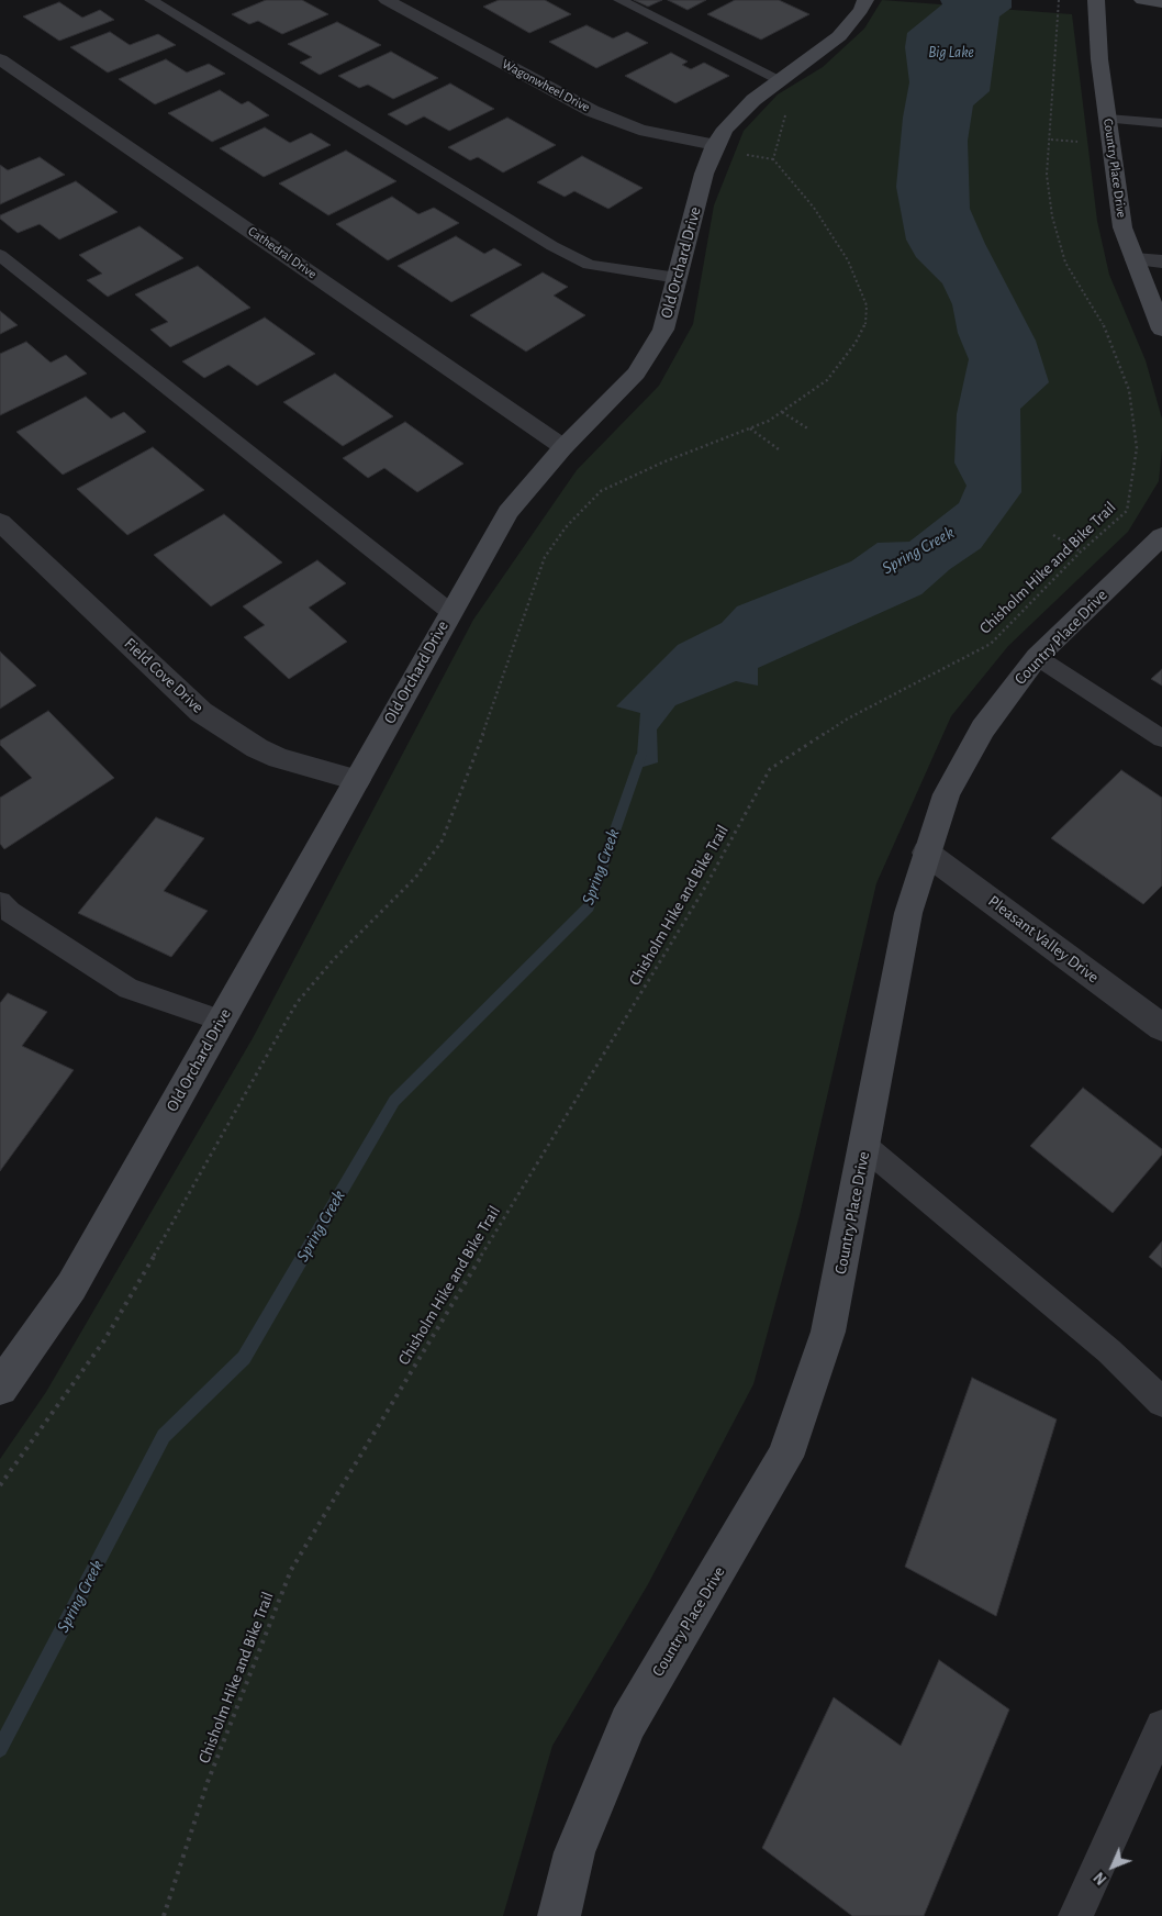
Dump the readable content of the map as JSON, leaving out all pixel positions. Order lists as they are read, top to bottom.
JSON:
{
  "streets": {
    "street": [
      "Wagonwheel Drive",
      "Country Place Drive",
      "Cathedral Drive",
      "Old Orchard Drive",
      "Field Cove Drive",
      "Pleasant Valley Drive"
    ],
    "path": ["Chisholm Hike and Bike Trail"]
  },
  "crossings": [
    ["Wagonwheel Drive", "Old Orchard Drive"],
    ["Country Place Drive", "Pleasant Valley Drive"],
    ["Cathedral Drive", "Old Orchard Drive"],
    ["Old Orchard Drive", "Field Cove Drive"]
  ],
  "water": ["Big Lake", "Spring Creek"],
  "north": "bottom left"
}
